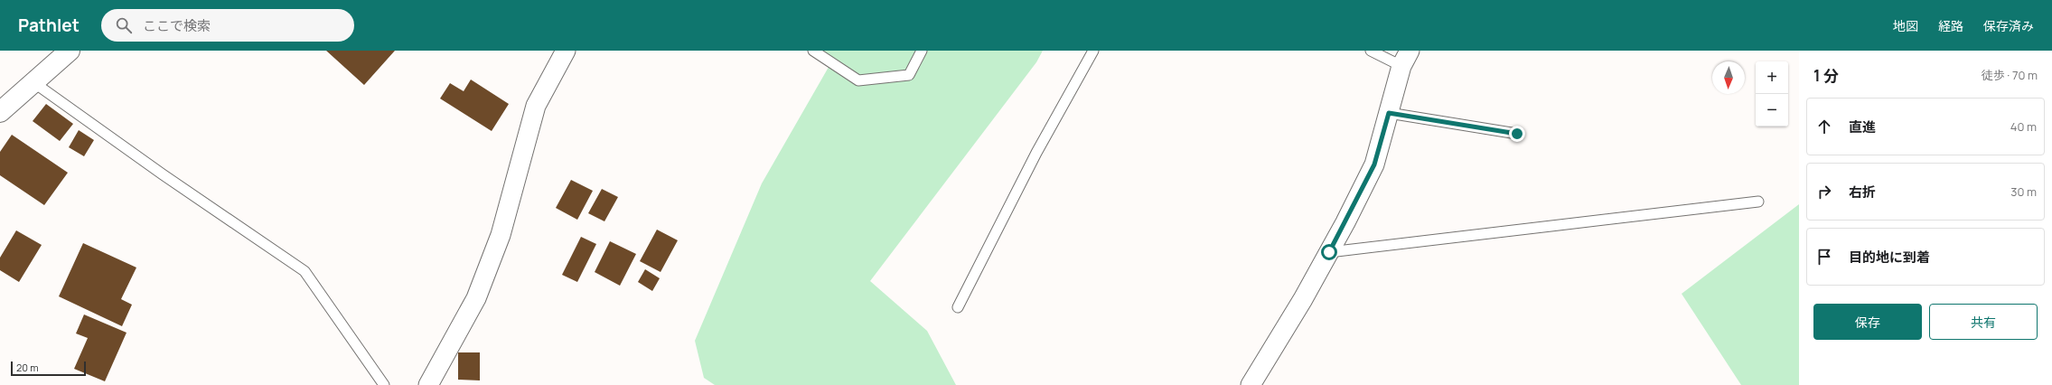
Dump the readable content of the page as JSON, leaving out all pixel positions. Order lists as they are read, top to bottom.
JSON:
{
  "scale_bar": "20 m",
  "north": "bottom",
  "page": {
    "header": "Pathlet",
    "search": "ここで検索",
    "nav": ["地図", "経路", "保存済み"],
    "heading": ["1 分", "徒歩 · 70 m"],
    "map_buttons": ["+", "−"],
    "list": [
      ["直進", "40 m"],
      ["右折", "30 m"],
      "目的地に到着"
    ],
    "buttons": ["保存", "共有"],
    "scale": "20 m"
  }
}
